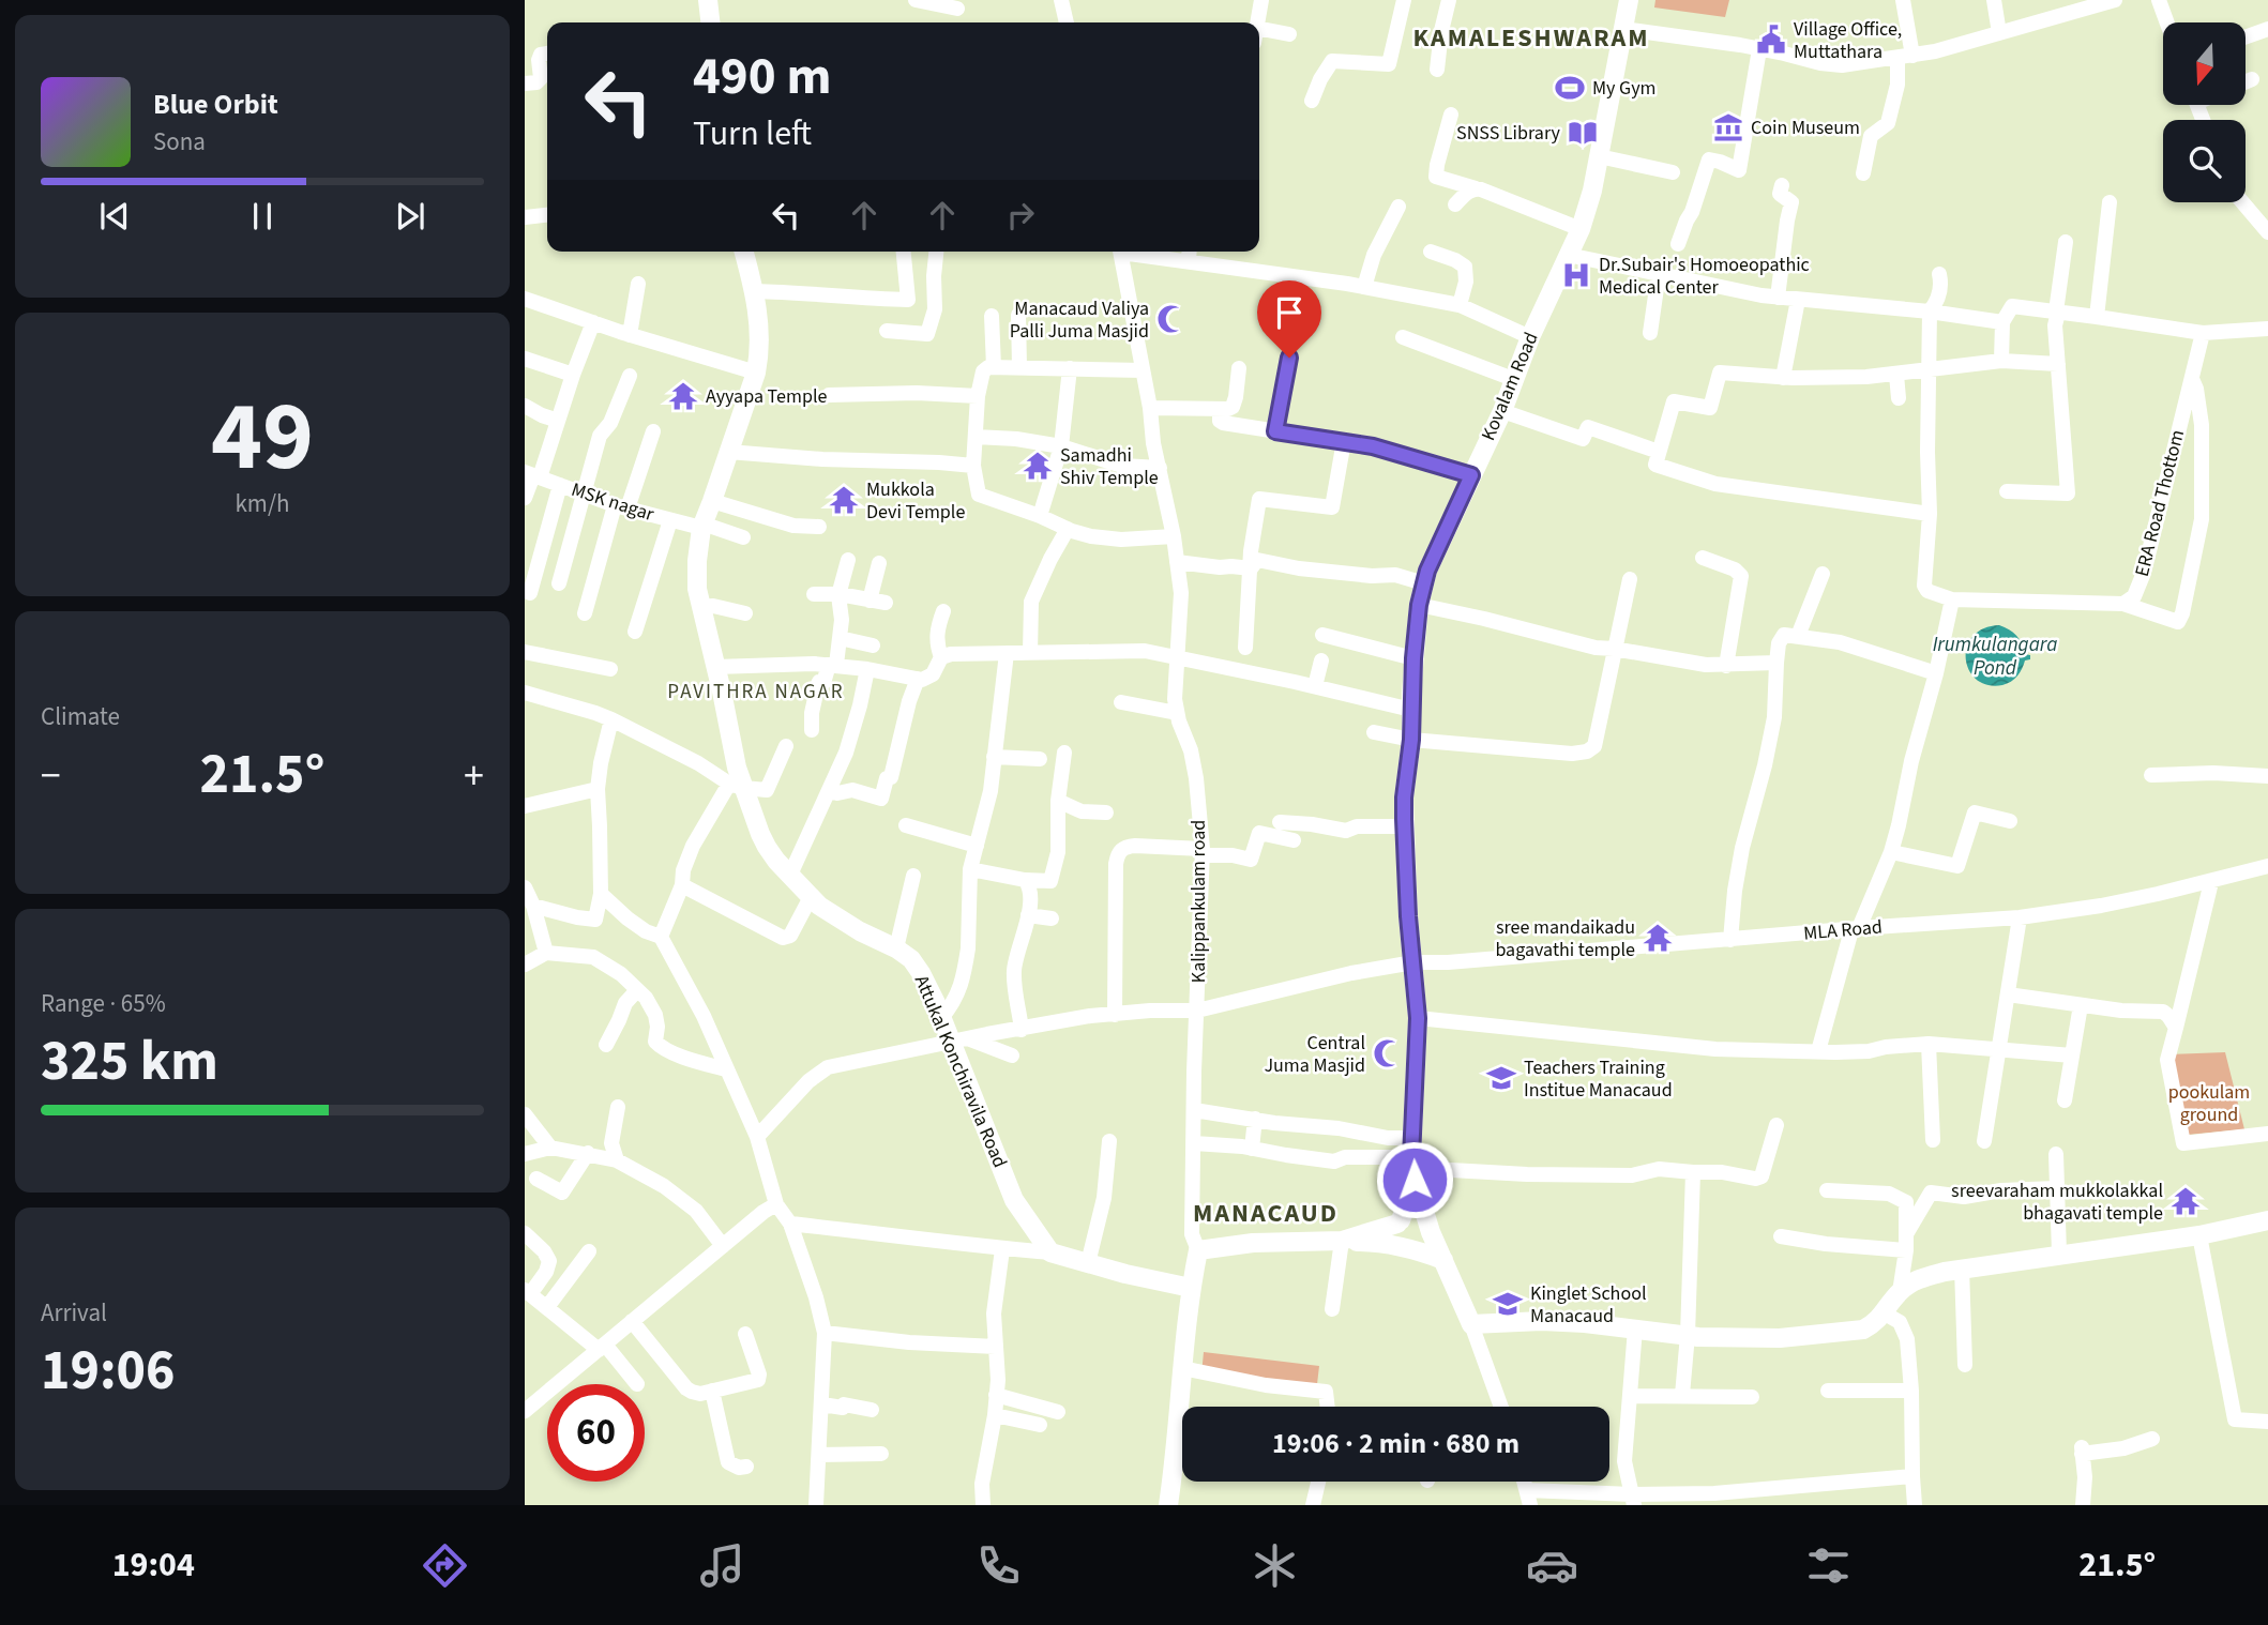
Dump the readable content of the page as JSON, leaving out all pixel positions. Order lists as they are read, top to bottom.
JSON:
{
  "streets": {
    "main road": ["Kovalam Road", "Attukal Konchiravila Road"],
    "street": [
      "MSK nagar",
      "ERA Road Thottom",
      "Kalippankulam road",
      "MLA Road"
    ]
  },
  "crossings": [
    ["Kovalam Road", "MLA Road"],
    ["MSK nagar", "Attukal Konchiravila Road"],
    ["Kalippankulam road", "MLA Road"],
    ["MLA Road", "Attukal Konchiravila Road"]
  ],
  "districts": ["KAMALESHWARAM", "PAVITHRA NAGAR", "MANACAUD"],
  "water": ["Irumkulangara Pond"],
  "parks": ["pookulam ground"],
  "places": {
    "public building": ["Village Office, Muttathara"],
    "sports": ["My Gym"],
    "museum": ["Coin Museum"],
    "library": ["SNSS Library"],
    "hospital": ["Dr.Subair's Homoeopathic Medical Center"],
    "mosque": ["Manacaud Valiya Palli Juma Masjid", "Central Juma Masjid"],
    "temple": [
      "Ayyapa Temple",
      "Samadhi Shiv Temple",
      "Mukkola Devi Temple",
      "sree mandaikadu bagavathi temple",
      "sreevaraham mukkolakkal bhagavati temple"
    ],
    "school or university": ["Teachers Training Institue Manacaud", "Kinglet School Manacaud"]
  },
  "north": "bottom",
  "page": {
    "turn": ["490 m", "Turn left"],
    "song": ["Blue Orbit", "Sona"],
    "tile": [
      ["49", "km/h"],
      "Climate",
      ["Range · 65%", "325 km"],
      ["Arrival", "19:06"]
    ],
    "heat": ["−", "21.5°", "+"],
    "limit": "60",
    "trip": "19:06 · 2 min · 680 m",
    "tabs": ["19:04", "21.5°"]
  }
}
